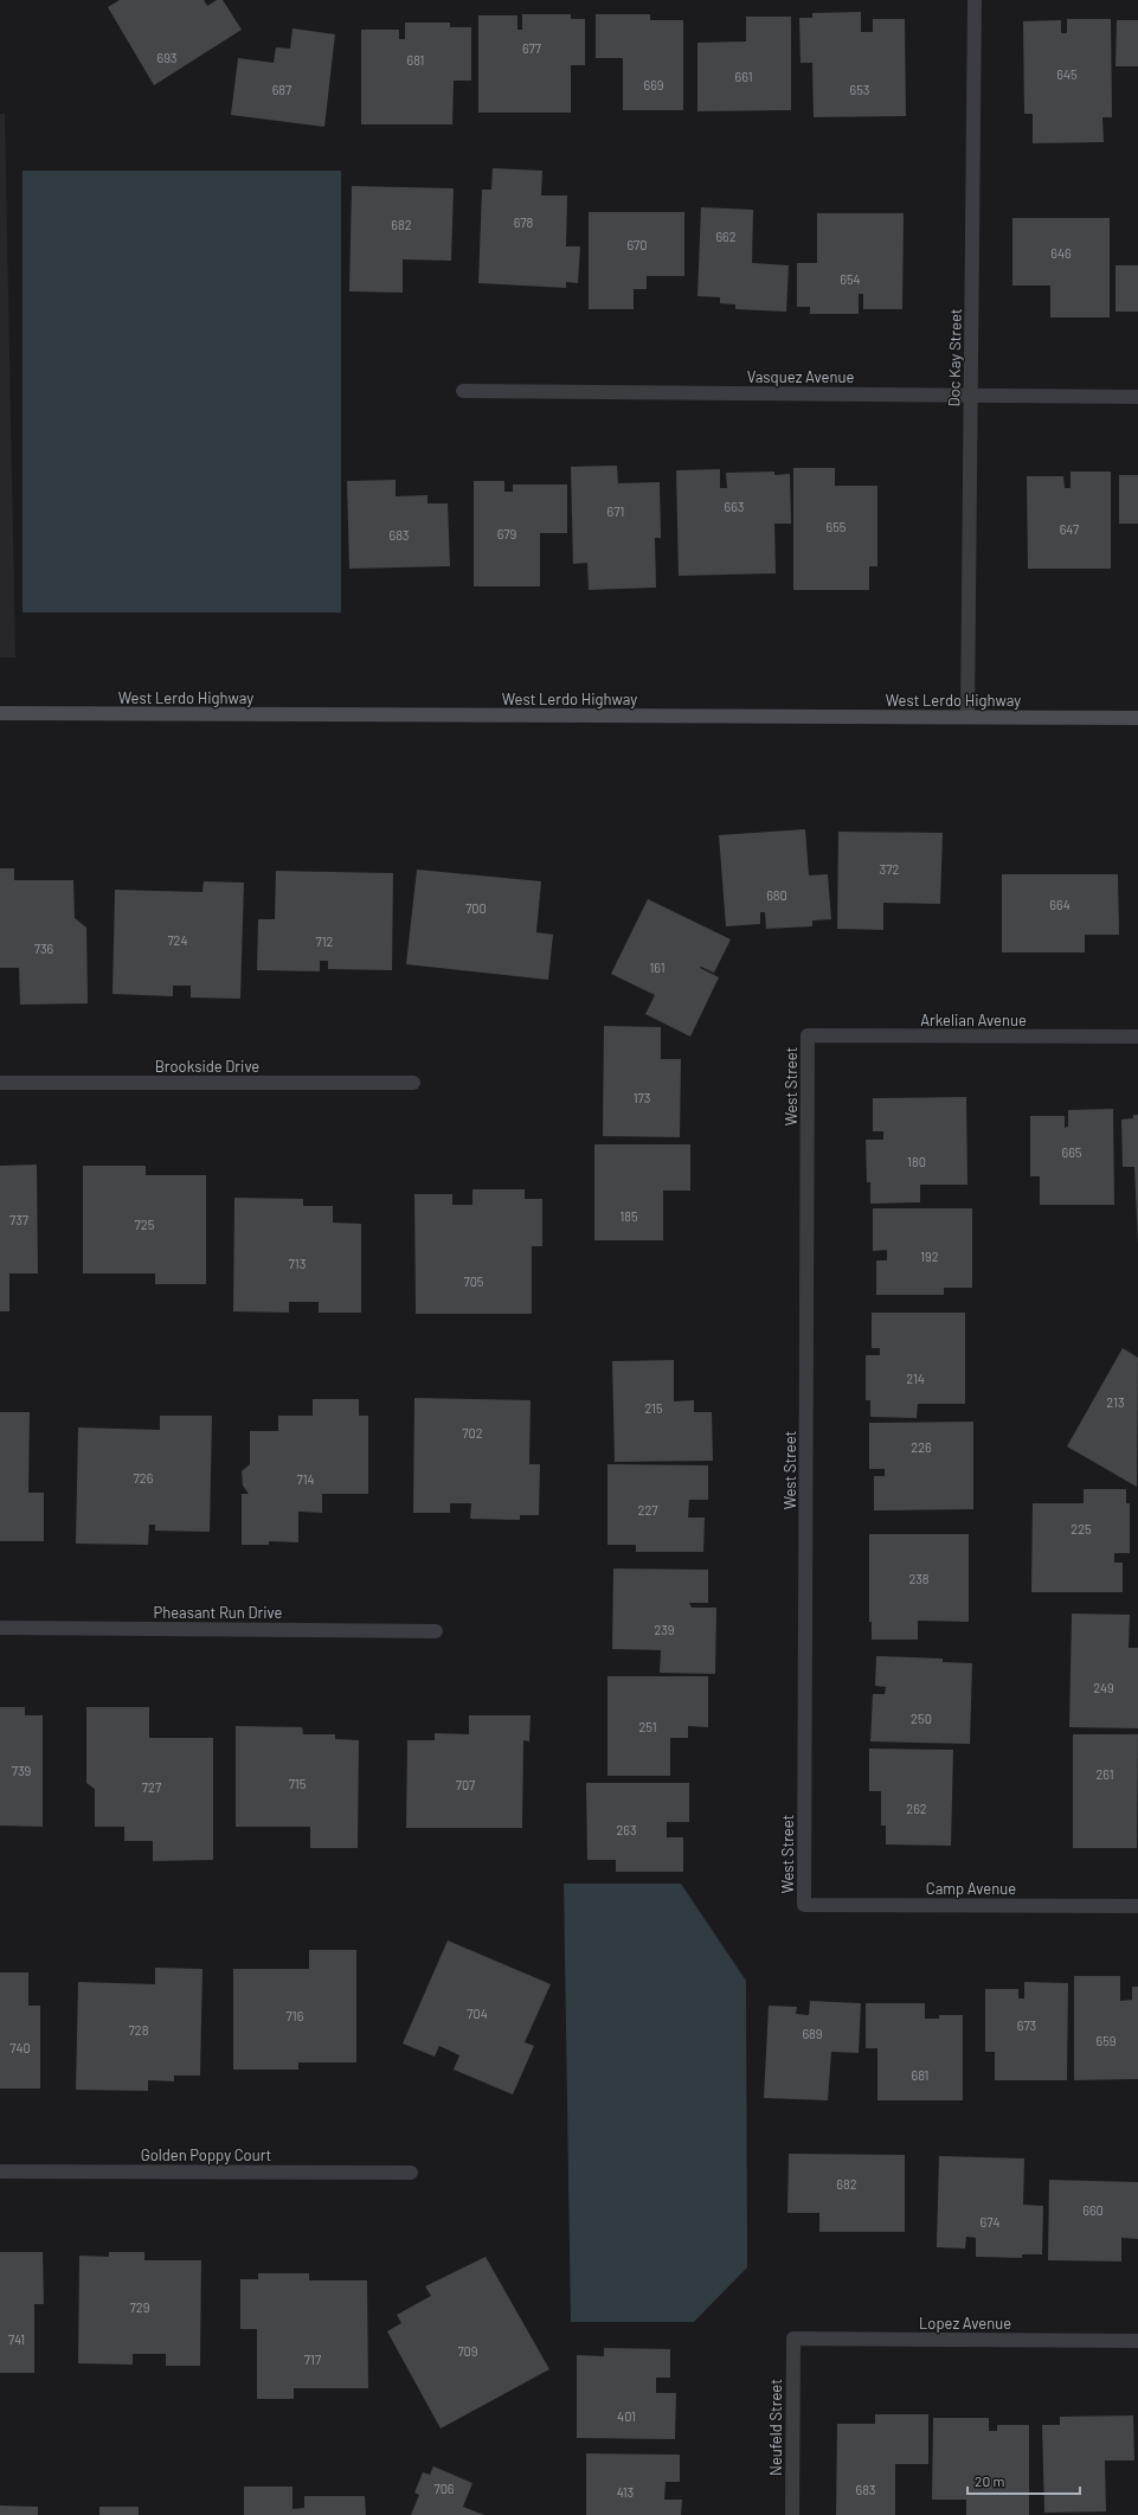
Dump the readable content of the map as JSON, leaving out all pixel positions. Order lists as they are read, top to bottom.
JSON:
{
  "streets": {
    "main road": ["West Lerdo Highway"],
    "street": [
      "Doc Kay Street",
      "Vasquez Avenue",
      "Arkelian Avenue",
      "Brookside Drive",
      "West Street",
      "Pheasant Run Drive",
      "Camp Avenue",
      "Golden Poppy Court",
      "Lopez Avenue",
      "Neufeld Street"
    ]
  },
  "crossings": [
    ["Doc Kay Street", "Vasquez Avenue"],
    ["Doc Kay Street", "West Lerdo Highway"],
    ["Arkelian Avenue", "West Street"],
    ["West Street", "Camp Avenue"],
    ["Lopez Avenue", "Neufeld Street"]
  ],
  "house_numbers": [
    "677",
    "693",
    "681",
    "645",
    "661",
    "669",
    "687",
    "653",
    "678",
    "682",
    "662",
    "670",
    "646",
    "654",
    "663",
    "671",
    "655",
    "647",
    "679",
    "683",
    "372",
    "680",
    "664",
    "700",
    "724",
    "712",
    "736",
    "161",
    "173",
    "665",
    "180",
    "185",
    "737",
    "725",
    "192",
    "713",
    "705",
    "214",
    "213",
    "215",
    "702",
    "226",
    "726",
    "714",
    "227",
    "225",
    "238",
    "239",
    "249",
    "250",
    "251",
    "739",
    "261",
    "715",
    "707",
    "727",
    "262",
    "263",
    "704",
    "716",
    "673",
    "728",
    "689",
    "659",
    "740",
    "681",
    "682",
    "660",
    "674",
    "729",
    "741",
    "709",
    "717",
    "401",
    "706",
    "683",
    "413"
  ],
  "scale_bar": "20 m"
}
